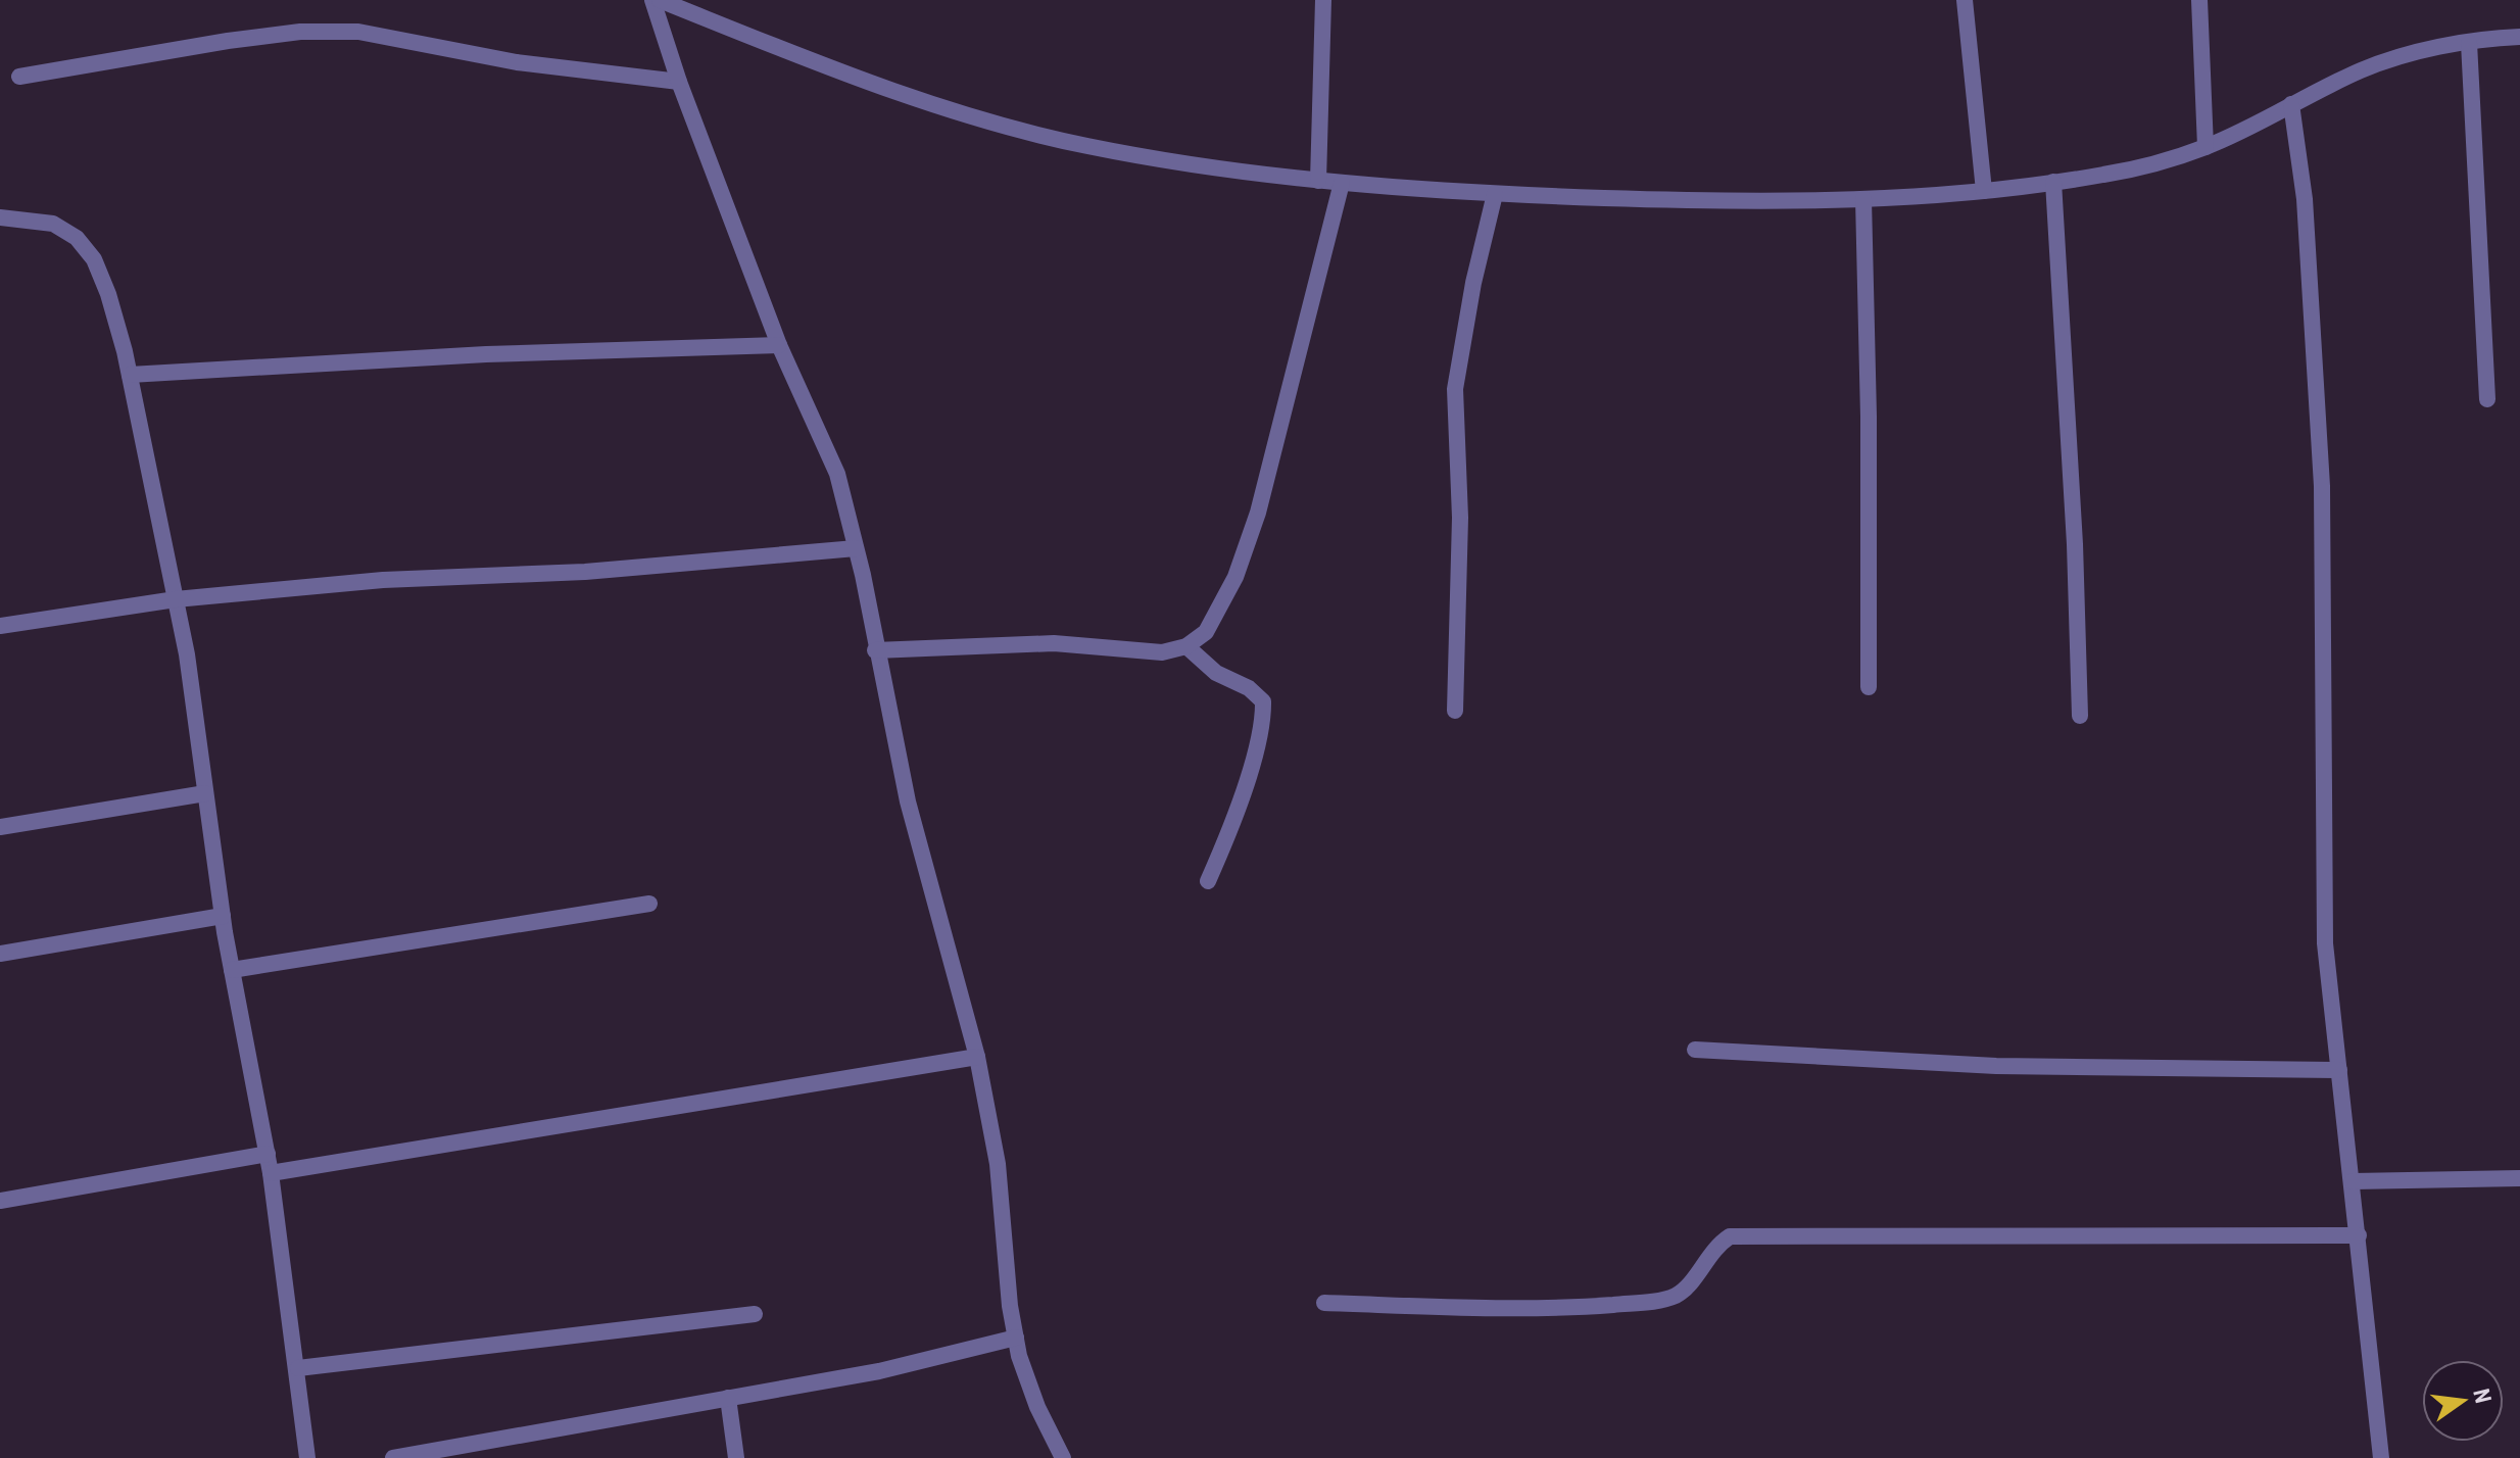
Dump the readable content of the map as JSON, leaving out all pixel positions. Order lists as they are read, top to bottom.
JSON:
{
  "north": "right"
}
